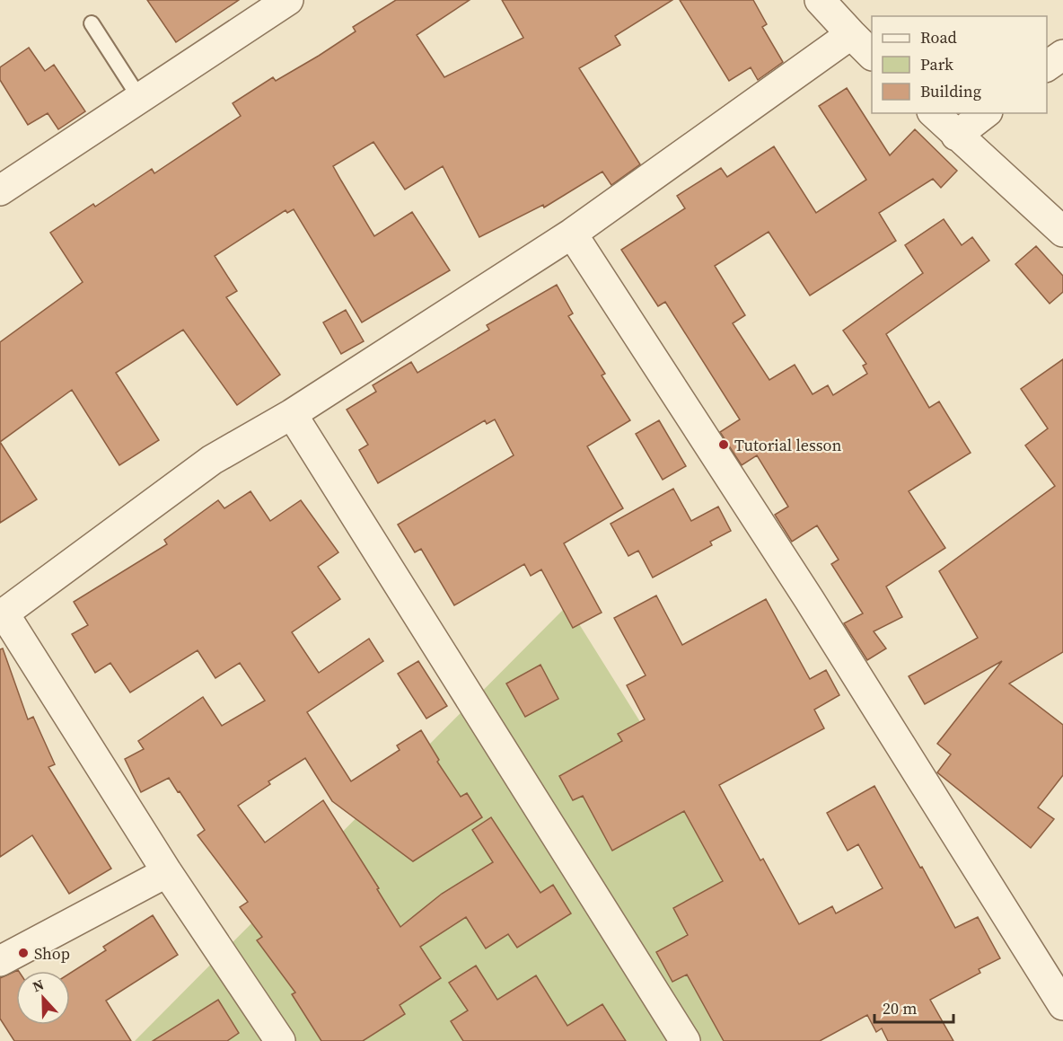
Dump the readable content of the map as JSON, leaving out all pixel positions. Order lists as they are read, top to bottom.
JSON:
{
  "places": ["Tutorial lesson", "Shop"],
  "legend": ["Road", "Park", "Building"],
  "scale_bar": "20 m",
  "north": "top"
}
